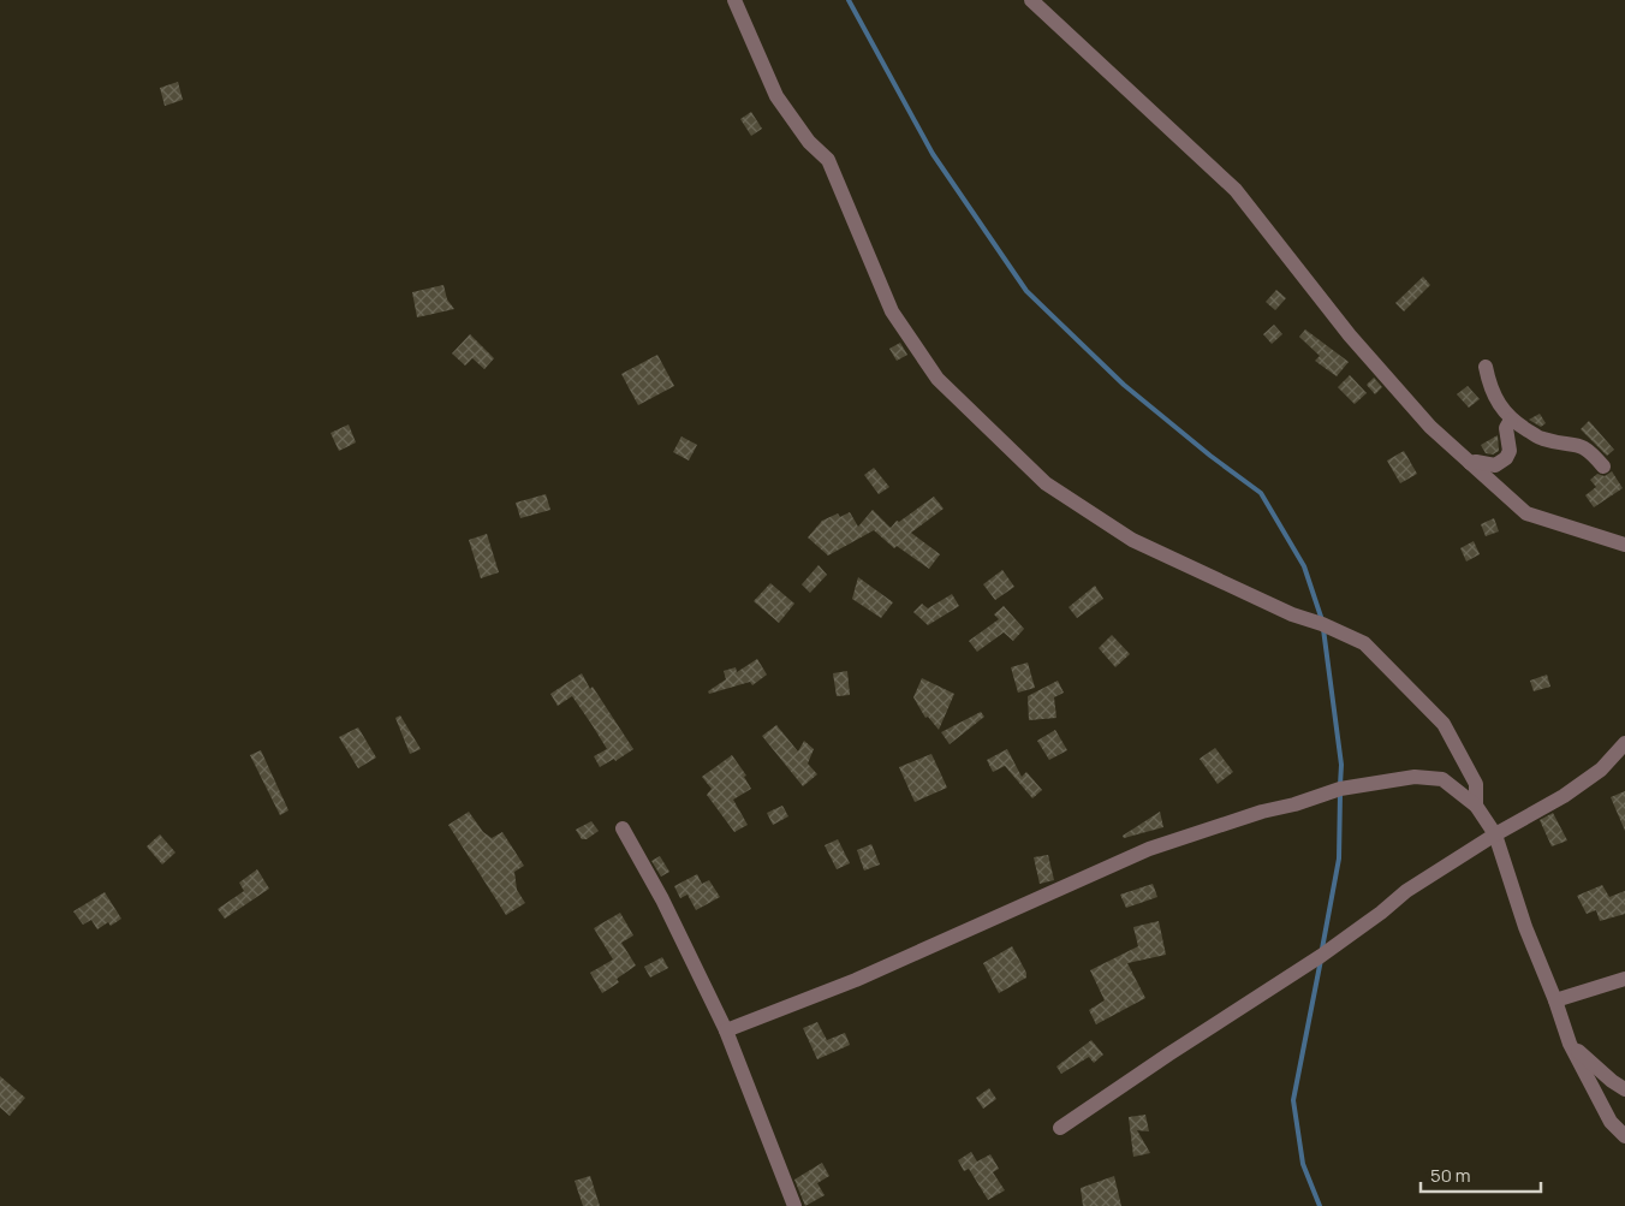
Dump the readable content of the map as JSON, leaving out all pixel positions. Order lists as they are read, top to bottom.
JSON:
{
  "scale_bar": "50 m"
}
